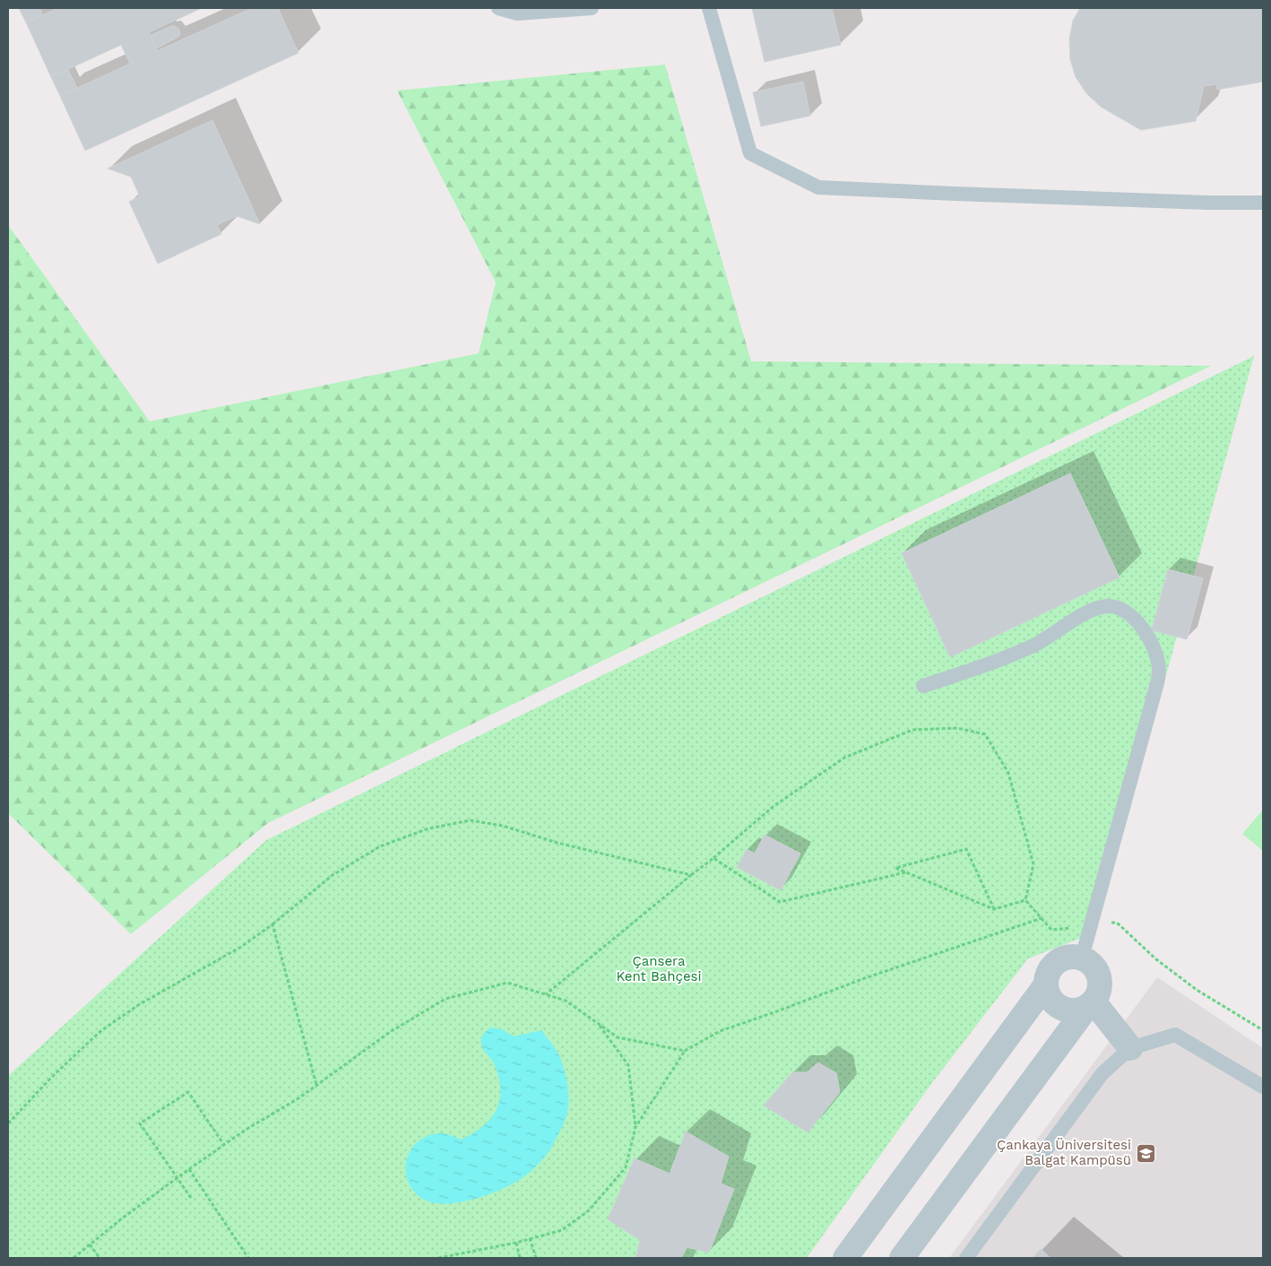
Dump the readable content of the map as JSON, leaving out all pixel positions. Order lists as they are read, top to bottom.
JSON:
{
  "parks": ["Çansera Kent Bahçesi"],
  "places": {
    "school or university": ["Çankaya Üniversitesi Balgat Kampüsü"]
  }
}
